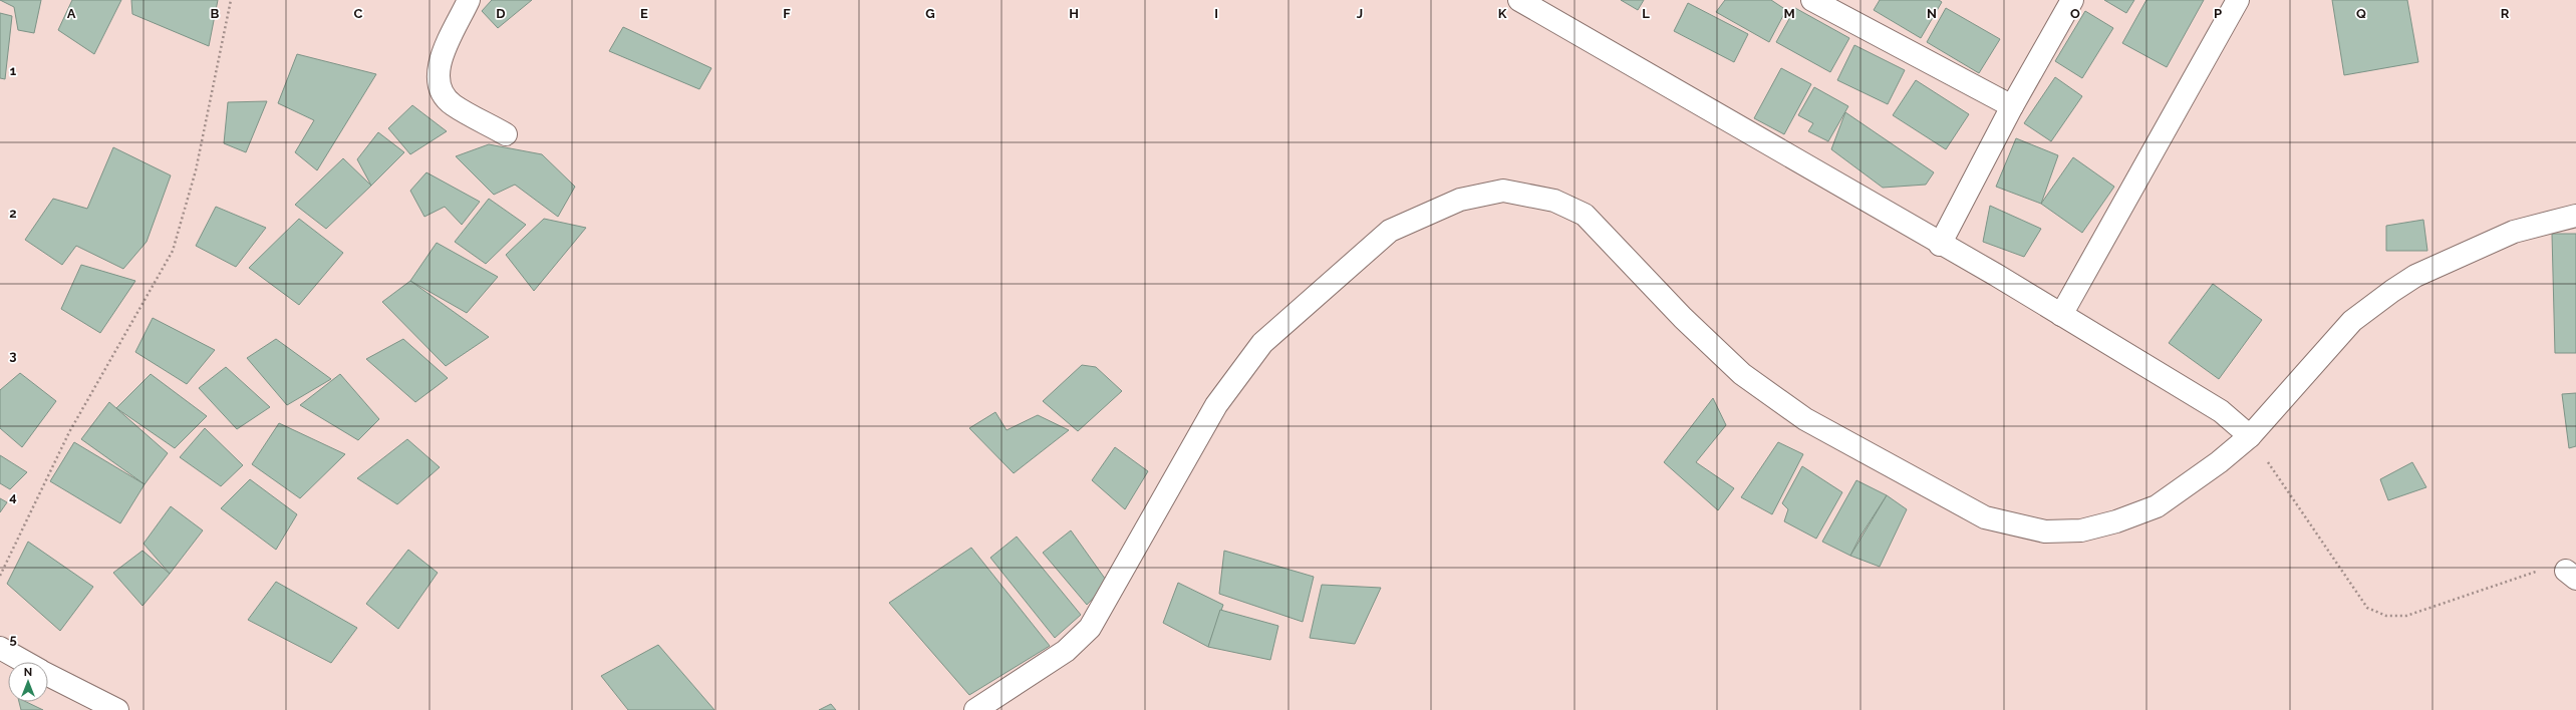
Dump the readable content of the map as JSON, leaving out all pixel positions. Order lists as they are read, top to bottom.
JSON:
{
  "north": "top",
  "grid": {
    "columns": [
      "A",
      "B",
      "C",
      "D",
      "E",
      "F",
      "G",
      "H",
      "I",
      "J",
      "K",
      "L",
      "M",
      "N",
      "O",
      "P",
      "Q",
      "R"
    ],
    "rows": [
      "1",
      "2",
      "3",
      "4",
      "5"
    ]
  }
}
